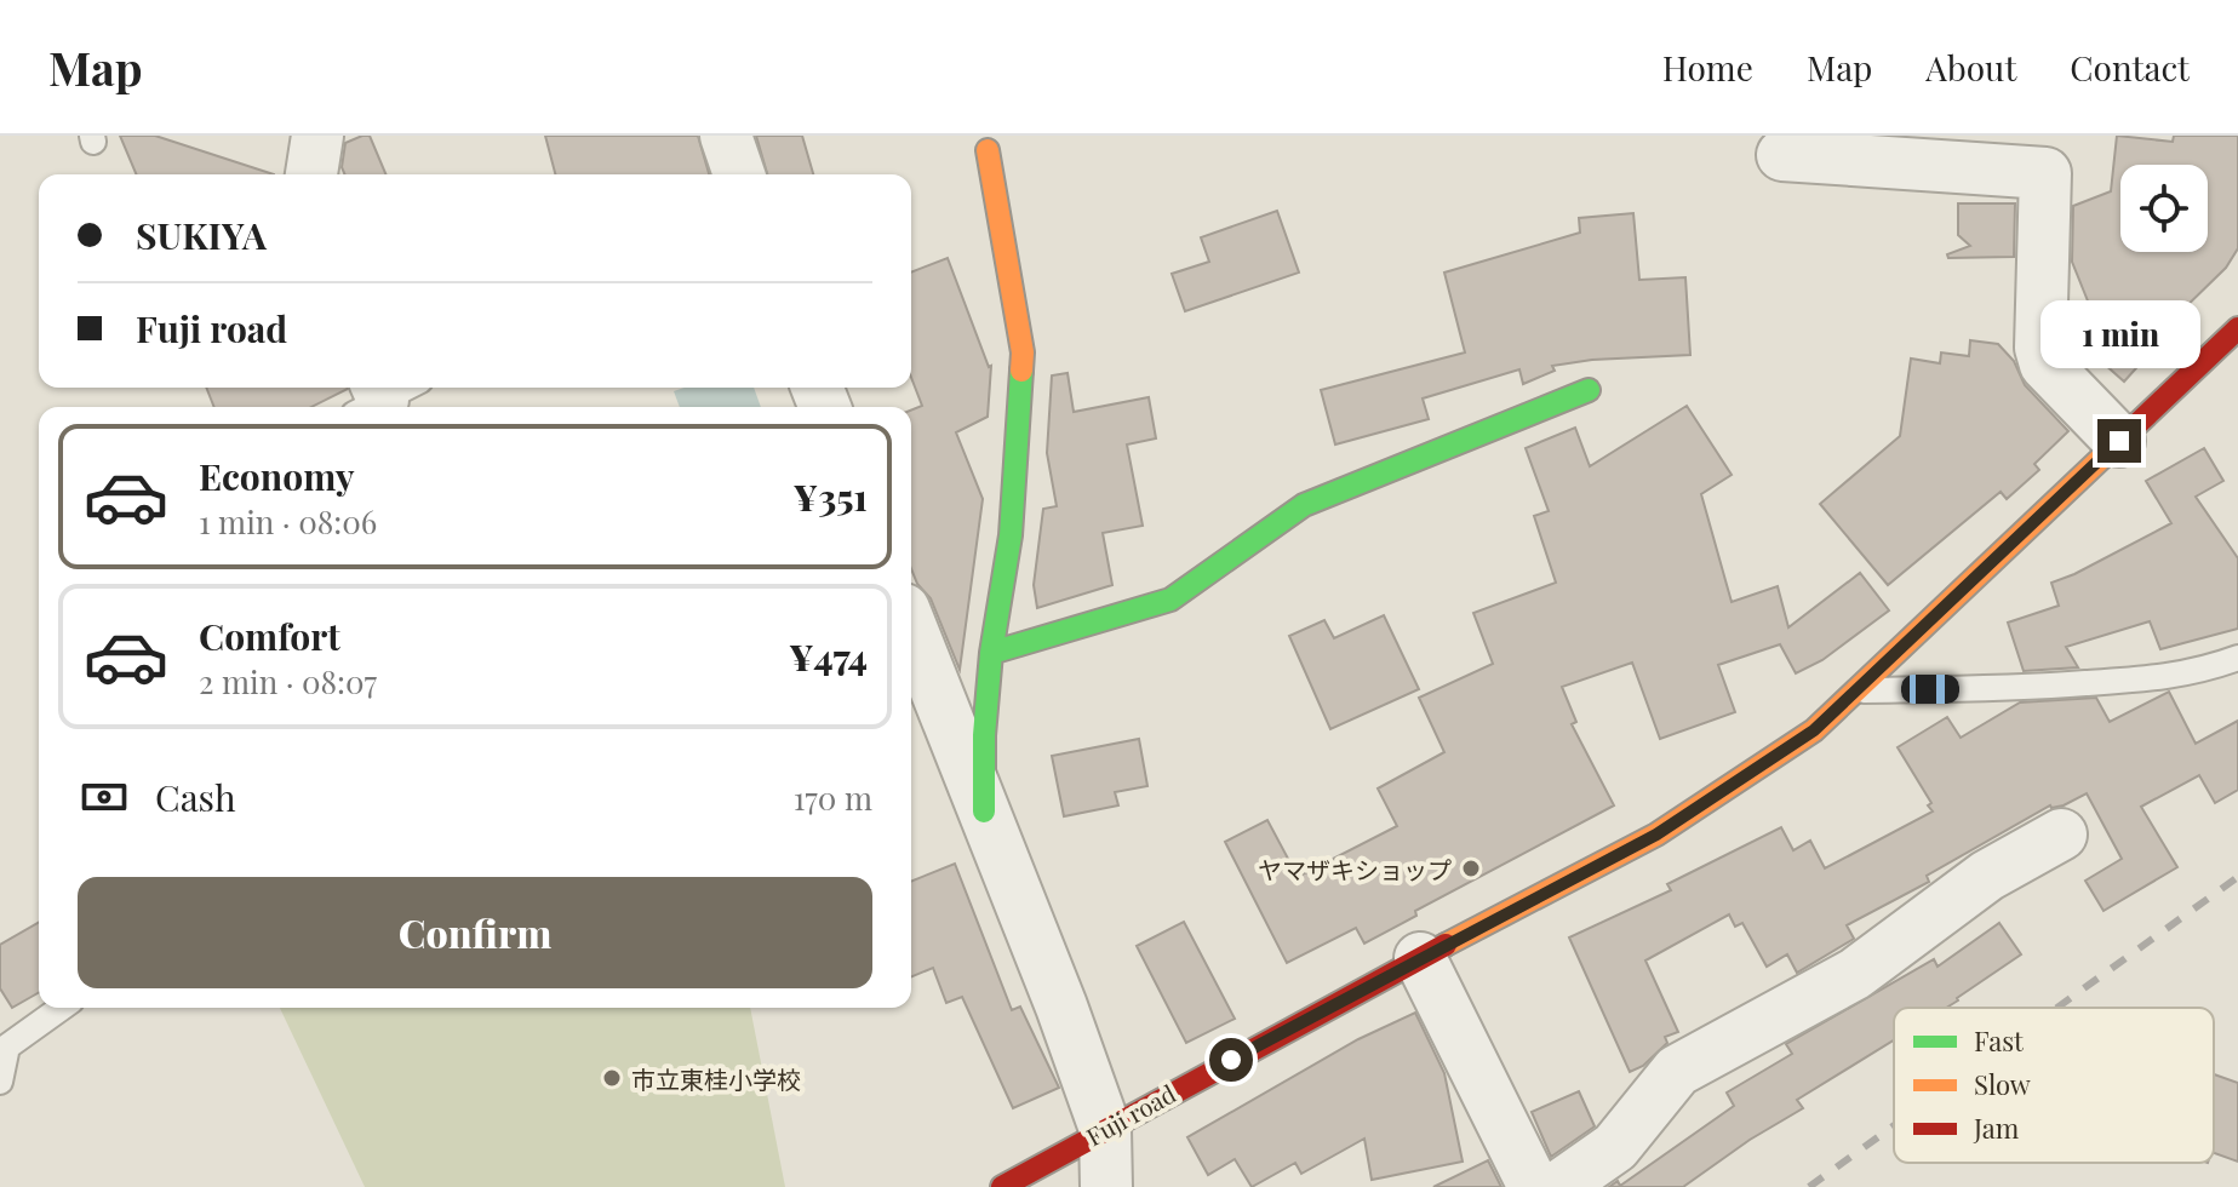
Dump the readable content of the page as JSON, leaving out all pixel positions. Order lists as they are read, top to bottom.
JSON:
{
  "streets": {
    "main road": ["Fuji road"]
  },
  "places": ["ヤマザキショップ", "市立東桂小学校"],
  "legend": ["Fast", "Slow", "Jam"],
  "page": {
    "header": "Map",
    "nav": [
      "Home",
      "Map",
      "About",
      "Contact"
    ],
    "banner": ["SUKIYA", "Fuji road"],
    "bubble": "1 min",
    "list": [
      {
        "name": "Economy",
        "note": "1 min · 08:06",
        "value": "¥351"
      },
      {
        "name": "Comfort",
        "note": "2 min · 08:07",
        "value": "¥474"
      }
    ],
    "pay": ["Cash", "170 m"],
    "buttons": "Confirm"
  }
}
